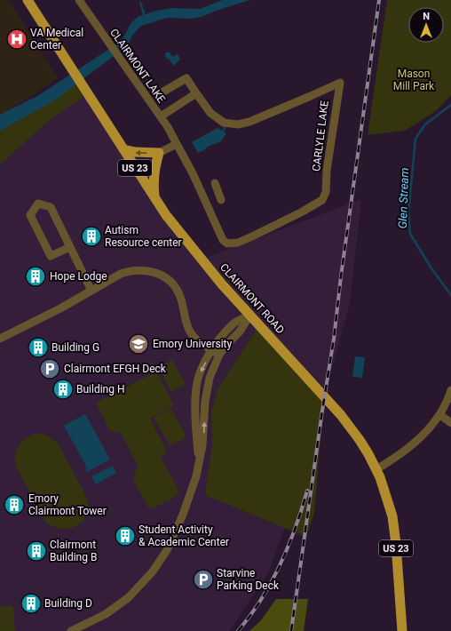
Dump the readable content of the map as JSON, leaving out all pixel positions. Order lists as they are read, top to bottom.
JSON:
{
  "streets": {
    "main road": ["US 23", "CLAIRMONT ROAD"],
    "street": ["CLAIRMONT LAKE", "CARLYLE LAKE"]
  },
  "crossings": [
    ["CLAIRMONT LAKE", "CARLYLE LAKE"]
  ],
  "water": ["Glen Stream"],
  "parks": ["Mason Mill Park"],
  "places": {
    "hospital": ["VA Medical Center"],
    "building": [
      "Autism Resource center",
      "Hope Lodge",
      "Building G",
      "Building H",
      "Emory Clairmont Tower",
      "Student Activity & Academic Center",
      "Clairmont Building B",
      "Building D"
    ],
    "school or university": ["Emory University"],
    "parking": ["Clairmont EFGH Deck", "Starvine Parking Deck"]
  },
  "north": "top"
}
